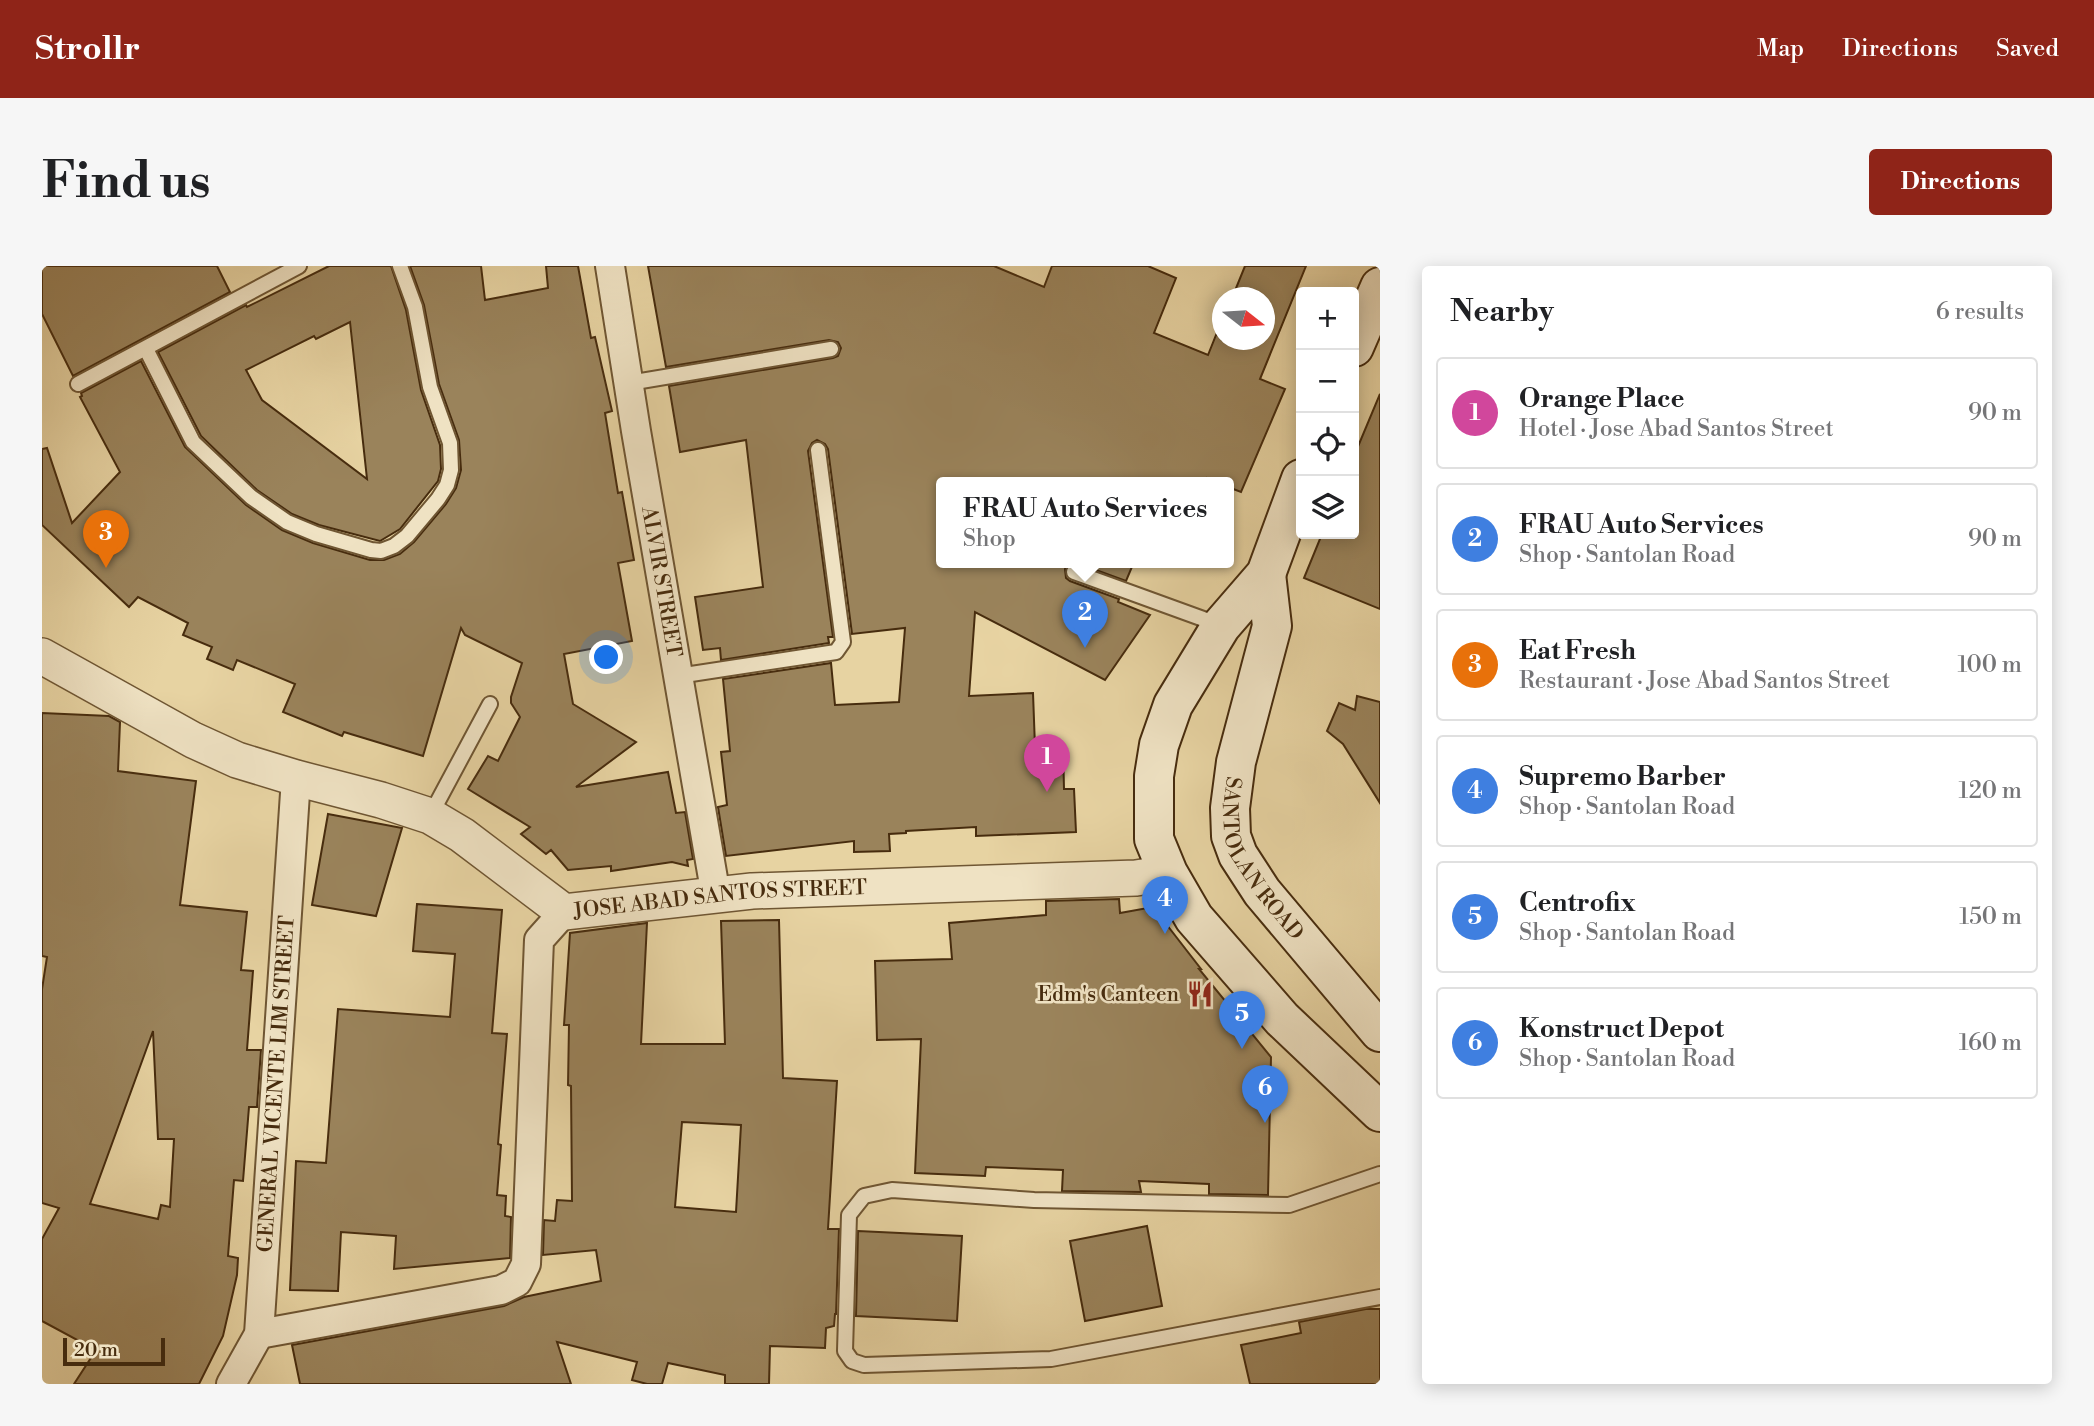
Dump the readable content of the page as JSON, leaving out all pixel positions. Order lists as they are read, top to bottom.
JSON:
{
  "streets": {
    "main road": ["SANTOLAN ROAD"],
    "street": ["ALVIR STREET", "JOSE ABAD SANTOS STREET", "GENERAL VICENTE LIM STREET"]
  },
  "crossings": [
    ["ALVIR STREET", "JOSE ABAD SANTOS STREET"],
    ["SANTOLAN ROAD", "JOSE ABAD SANTOS STREET"],
    ["JOSE ABAD SANTOS STREET", "GENERAL VICENTE LIM STREET"]
  ],
  "places": {
    "restaurant": ["Edm's Canteen"]
  },
  "scale_bar": "20 m",
  "north": "right",
  "page": {
    "header": "Strollr",
    "nav": ["Map", "Directions", "Saved"],
    "buttons": "Directions",
    "title": "Find us",
    "heading": ["Nearby", "6 results"],
    "map_buttons": ["+", "−"],
    "list": [
      {
        "mark": "1",
        "name": "Orange Place",
        "note": "Hotel · Jose Abad Santos Street",
        "value": "90 m"
      },
      {
        "mark": "2",
        "name": "FRAU Auto Services",
        "note": "Shop · Santolan Road",
        "value": "90 m"
      },
      {
        "mark": "3",
        "name": "Eat Fresh",
        "note": "Restaurant · Jose Abad Santos Street",
        "value": "100 m"
      },
      {
        "mark": "4",
        "name": "Supremo Barber",
        "note": "Shop · Santolan Road",
        "value": "120 m"
      },
      {
        "mark": "5",
        "name": "Centrofix",
        "note": "Shop · Santolan Road",
        "value": "150 m"
      },
      {
        "mark": "6",
        "name": "Konstruct Depot",
        "note": "Shop · Santolan Road",
        "value": "160 m"
      }
    ],
    "popup": ["FRAU Auto Services", "Shop"],
    "pins": [
      "3",
      "2",
      "1",
      "4",
      "5",
      "6"
    ],
    "scale": "20 m"
  }
}
